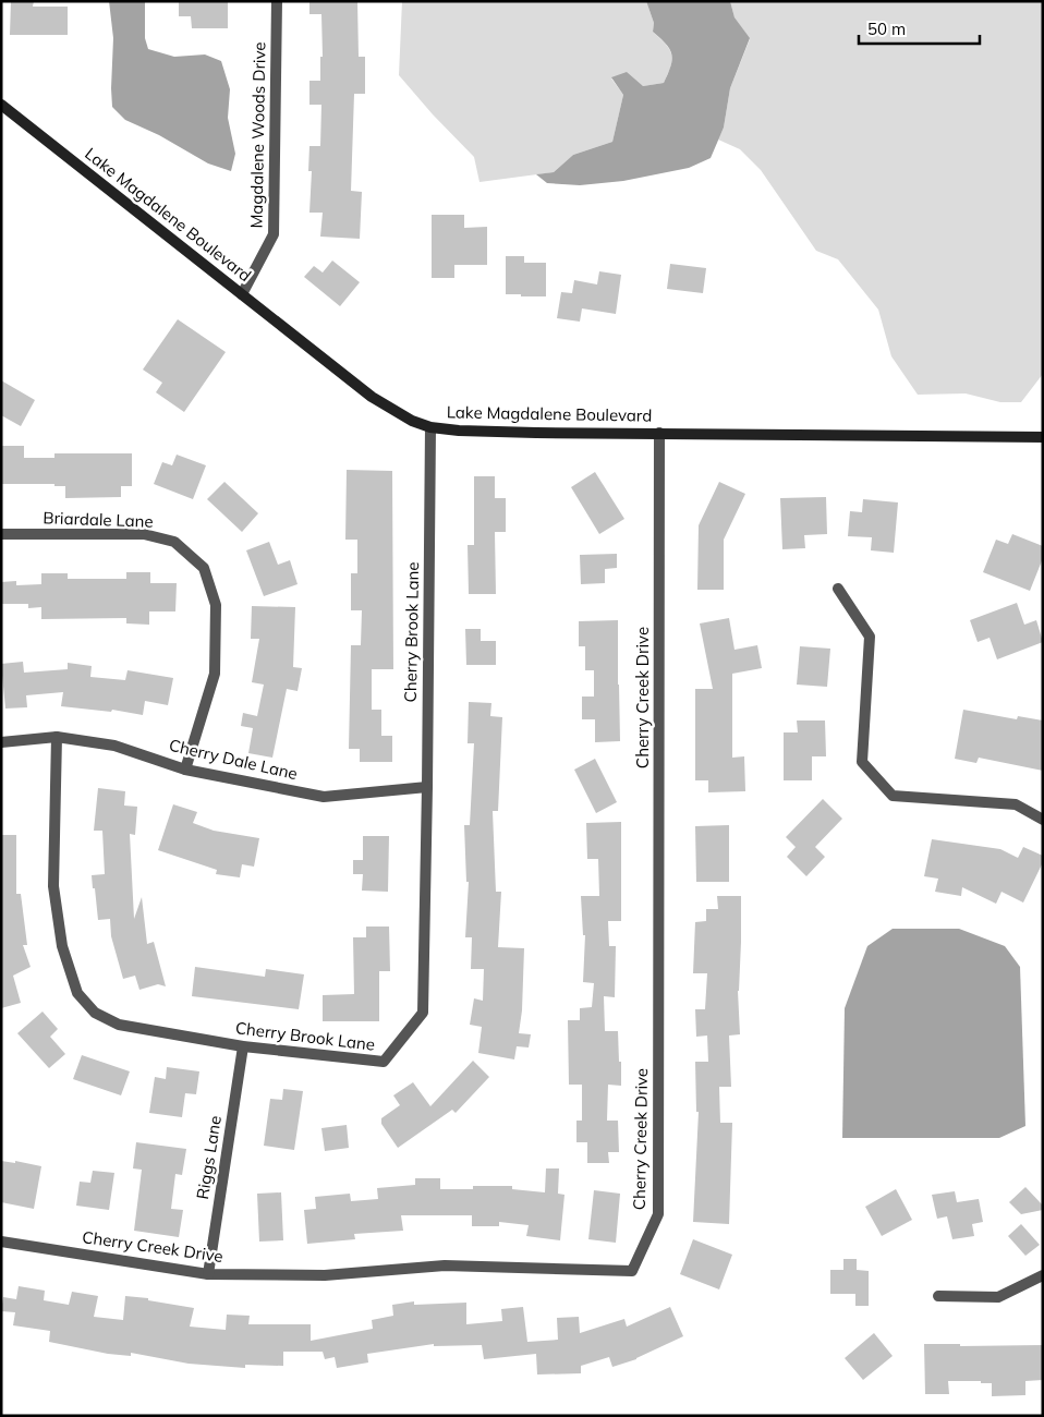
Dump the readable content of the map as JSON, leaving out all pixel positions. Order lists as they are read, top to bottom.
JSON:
{
  "streets": {
    "street": [
      "Magdalene Woods Drive",
      "Lake Magdalene Boulevard",
      "Briardale Lane",
      "Cherry Brook Lane",
      "Cherry Creek Drive",
      "Cherry Dale Lane",
      "Riggs Lane"
    ]
  },
  "crossings": [
    ["Magdalene Woods Drive", "Lake Magdalene Boulevard"],
    ["Lake Magdalene Boulevard", "Cherry Brook Lane"],
    ["Lake Magdalene Boulevard", "Cherry Creek Drive"],
    ["Briardale Lane", "Cherry Dale Lane"],
    ["Cherry Brook Lane", "Cherry Dale Lane"],
    ["Cherry Brook Lane", "Riggs Lane"],
    ["Cherry Creek Drive", "Riggs Lane"]
  ],
  "scale_bar": "50 m"
}
